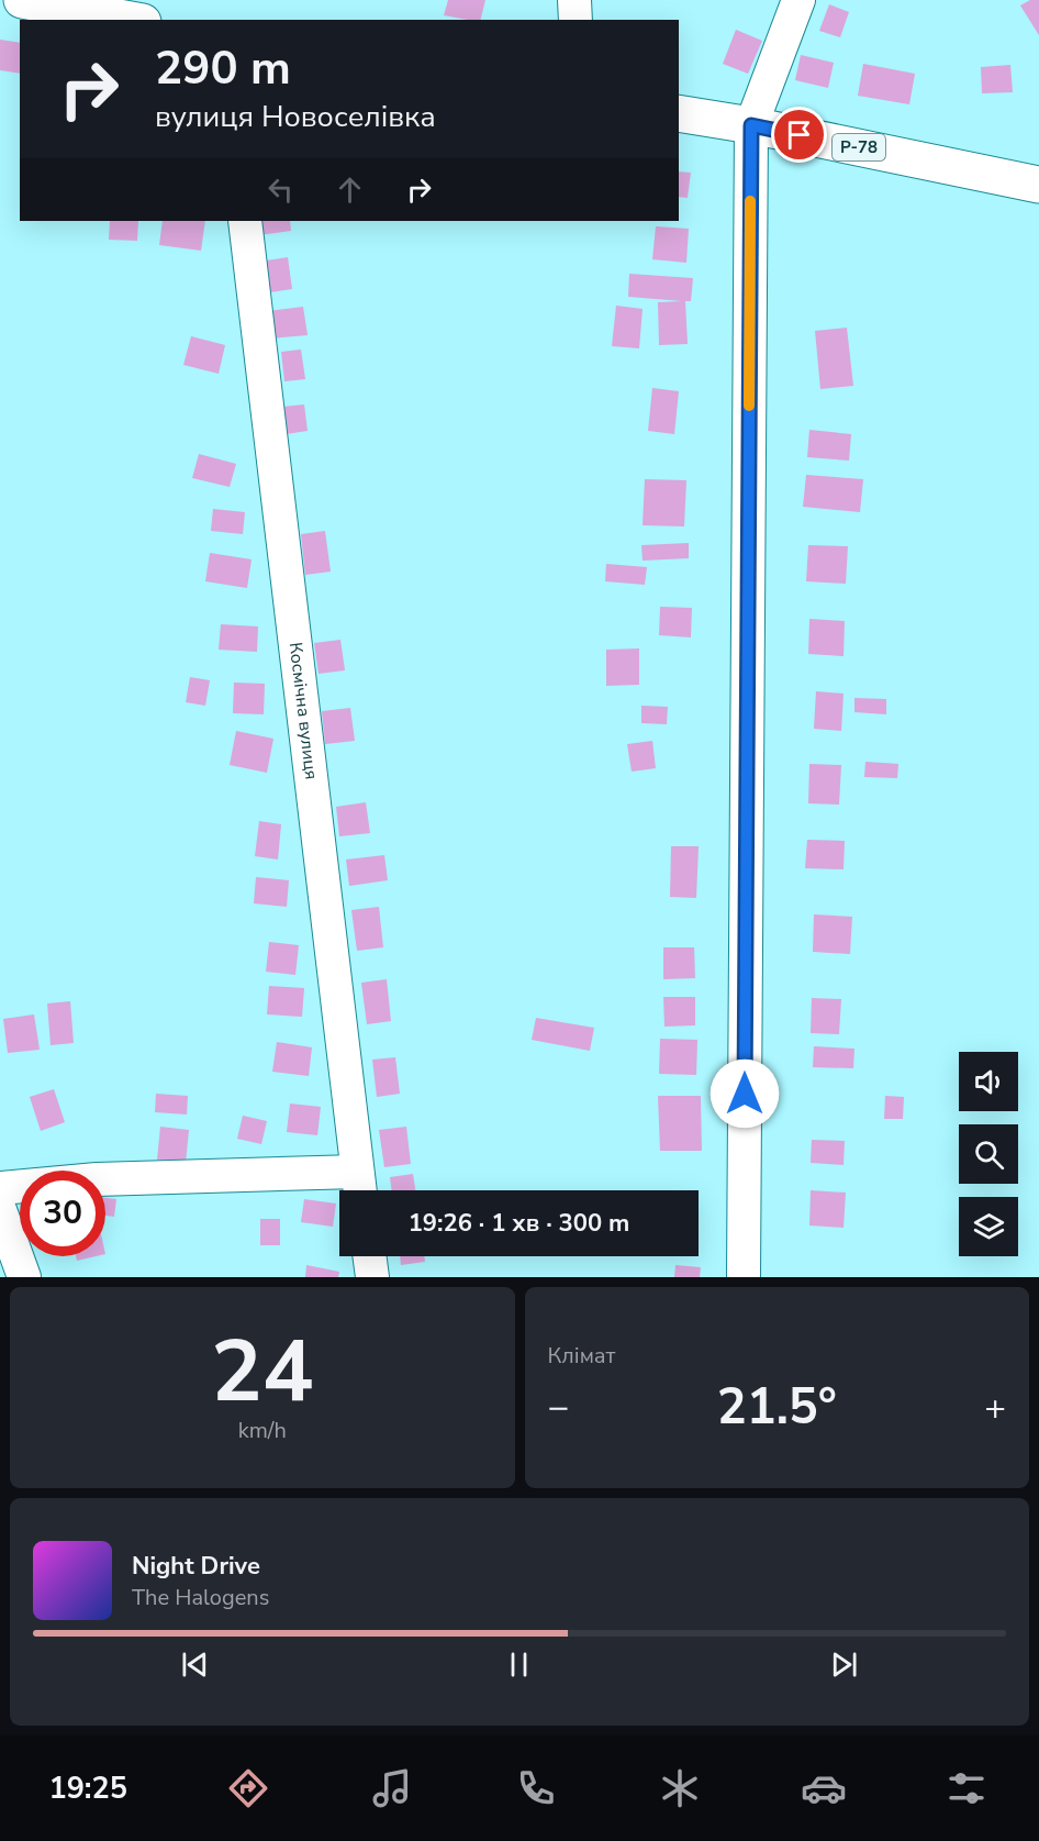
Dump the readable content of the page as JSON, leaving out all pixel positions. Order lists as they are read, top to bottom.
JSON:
{
  "streets": {
    "main road": ["Р-78"],
    "street": ["Космічна вулиця"]
  },
  "page": {
    "turn": ["290 m", "вулиця Новоселівка"],
    "limit": "30",
    "trip": "19:26 · 1 хв · 300 m",
    "tile": [
      ["24", "km/h"],
      "Клімат"
    ],
    "heat": ["−", "21.5°", "+"],
    "song": ["Night Drive", "The Halogens"],
    "tabs": "19:25"
  }
}
